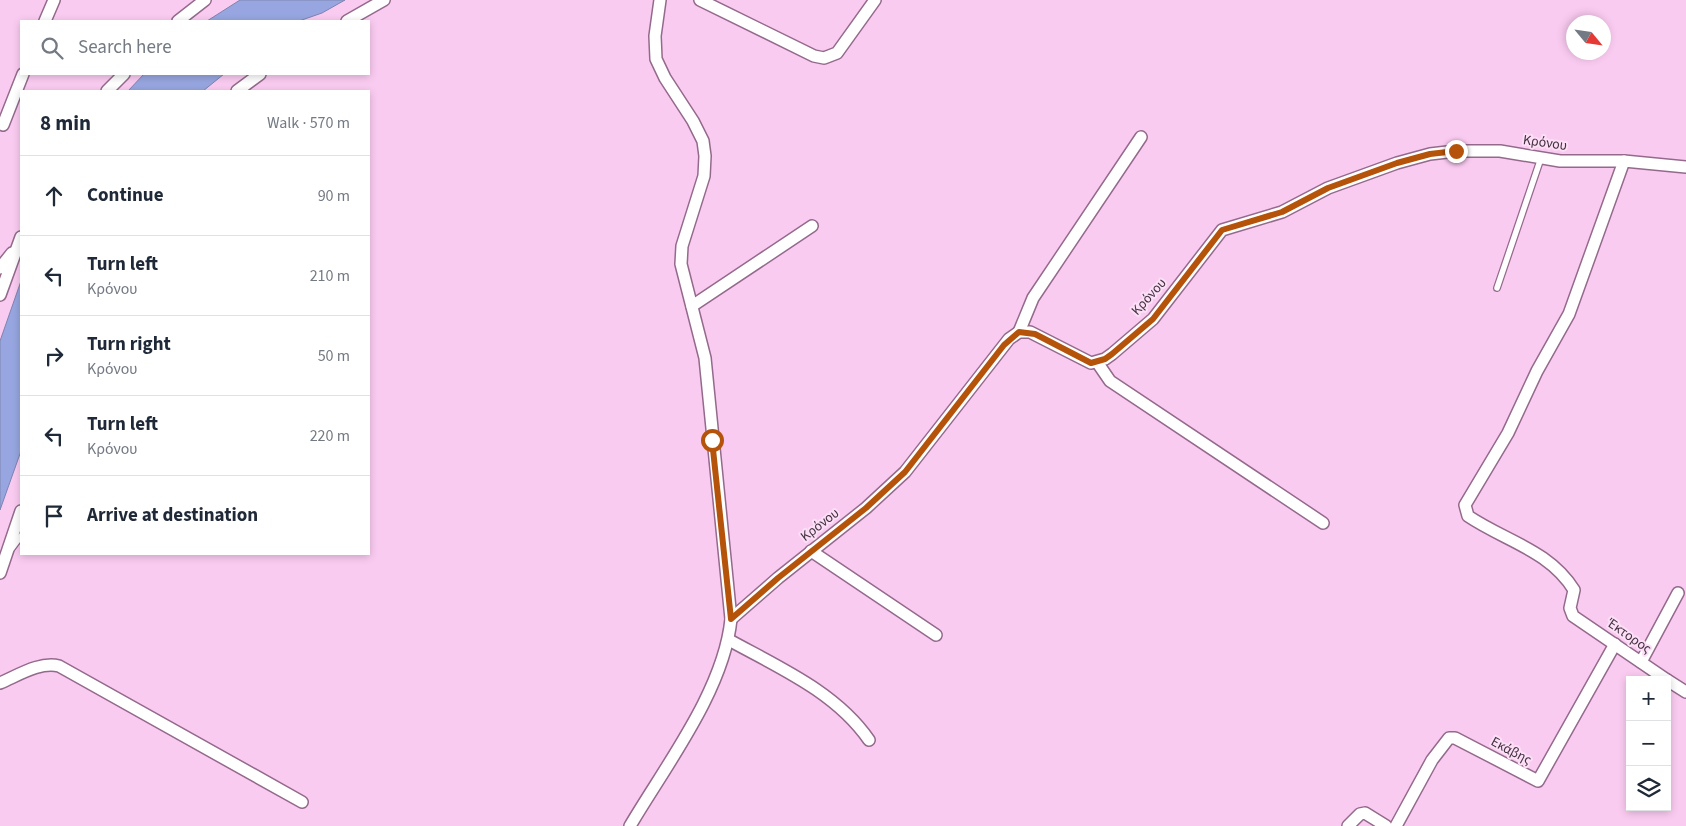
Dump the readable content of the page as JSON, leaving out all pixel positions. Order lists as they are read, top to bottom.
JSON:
{
  "streets": {
    "street": ["Κρόνου", "Έκτορος", "Εκάβης"]
  },
  "crossings": [
    ["Κρόνου", "Έκτορος"],
    ["Έκτορος", "Εκάβης"]
  ],
  "north": "bottom right",
  "page": {
    "search": "Search here",
    "heading": ["8 min", "Walk · 570 m"],
    "list": [
      ["Continue", "90 m"],
      ["Turn left", "Κρόνου", "210 m"],
      ["Turn right", "Κρόνου", "50 m"],
      ["Turn left", "Κρόνου", "220 m"],
      "Arrive at destination"
    ],
    "map_buttons": ["+", "−"]
  }
}
